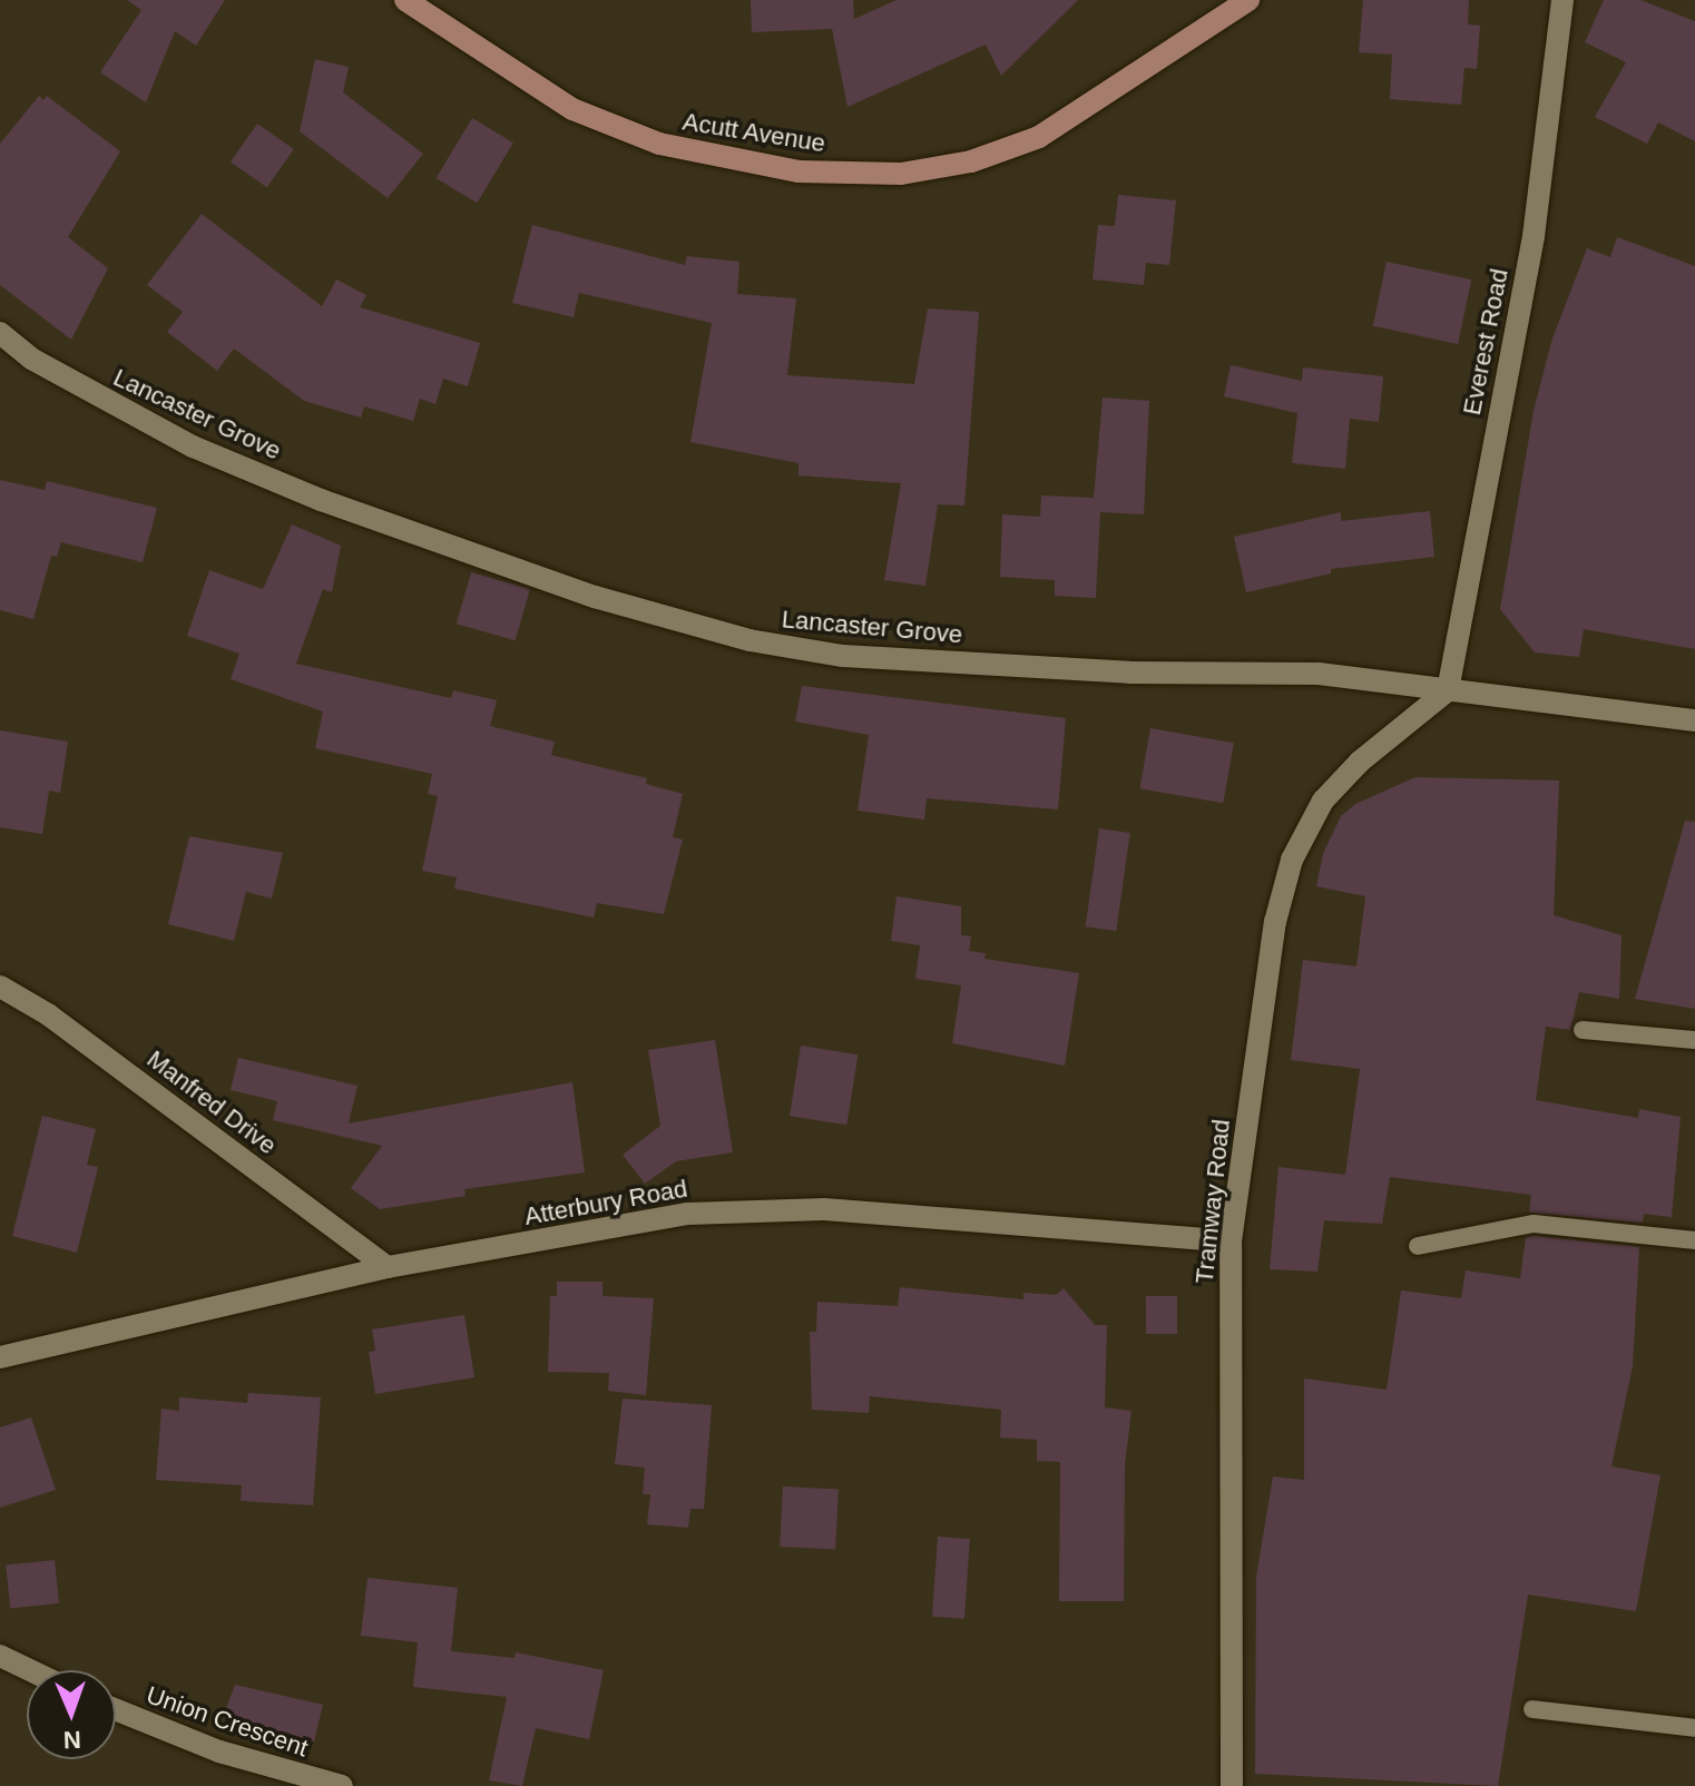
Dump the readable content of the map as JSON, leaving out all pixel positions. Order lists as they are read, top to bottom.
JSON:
{
  "streets": {
    "street": [
      "Acutt Avenue",
      "Everest Road",
      "Lancaster Grove",
      "Manfred Drive",
      "Tramway Road",
      "Atterbury Road",
      "Union Crescent"
    ]
  },
  "crossings": [
    ["Everest Road", "Lancaster Grove"],
    ["Everest Road", "Tramway Road"],
    ["Lancaster Grove", "Tramway Road"],
    ["Manfred Drive", "Atterbury Road"],
    ["Tramway Road", "Atterbury Road"]
  ],
  "north": "bottom"
}
